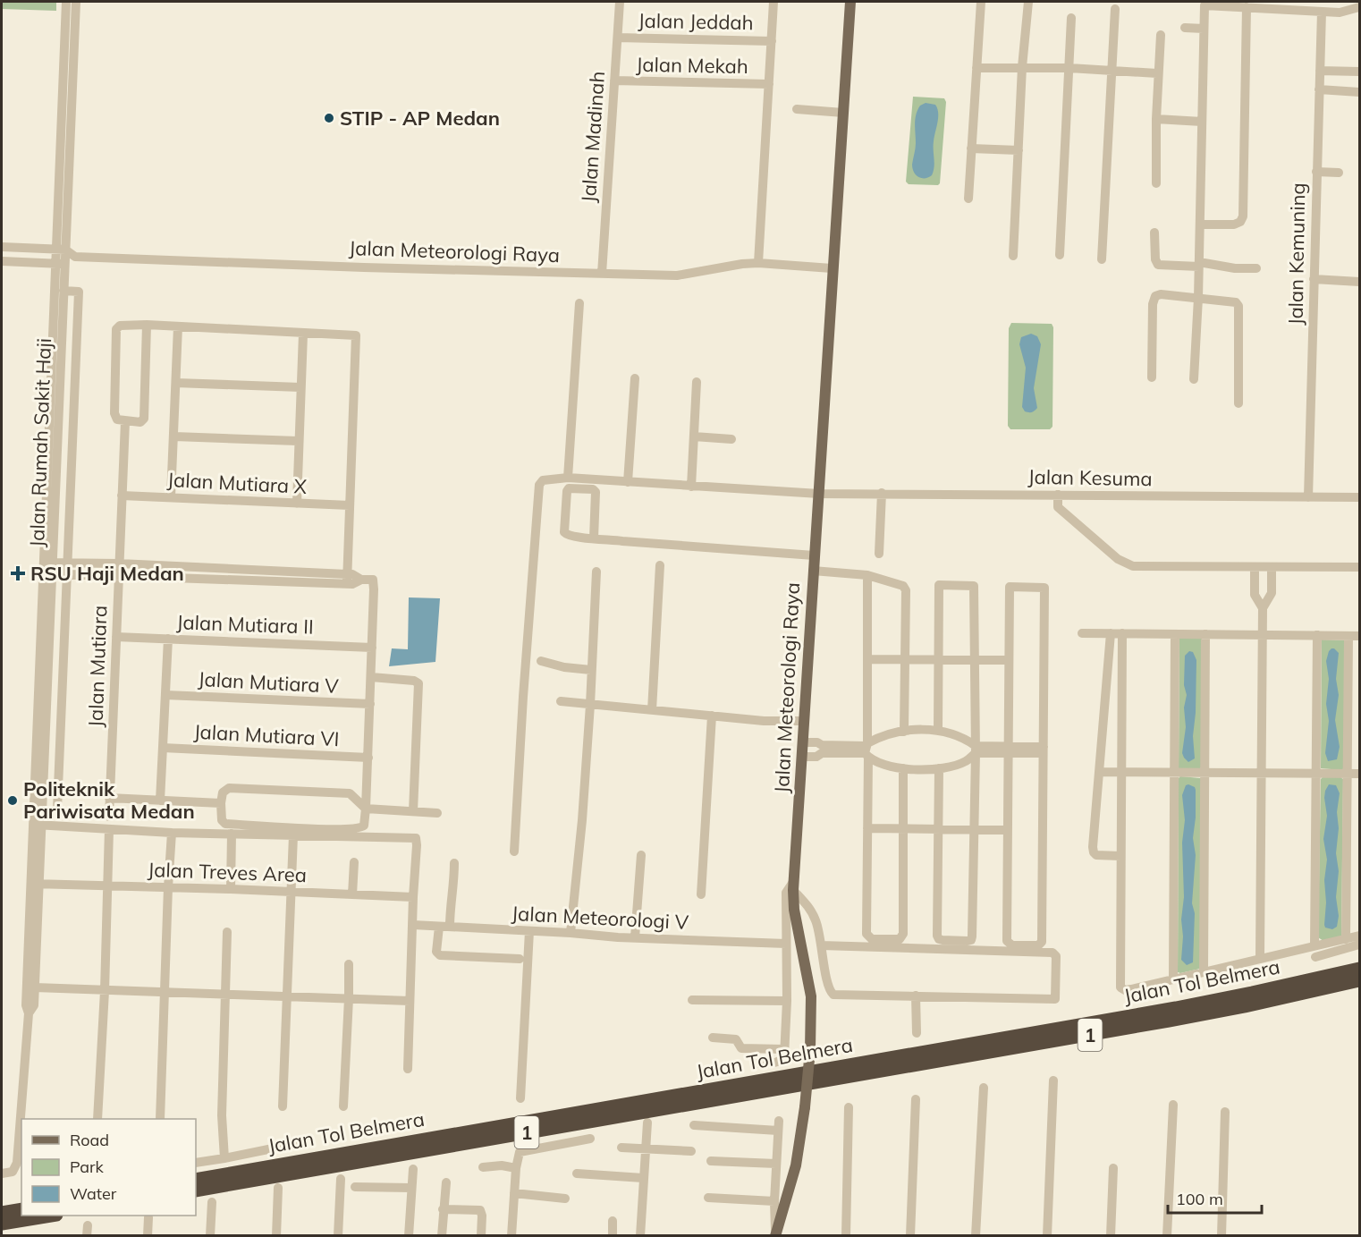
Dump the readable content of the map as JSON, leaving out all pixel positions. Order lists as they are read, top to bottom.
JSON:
{
  "streets": {
    "highway": ["Jalan Tol Belmera", "1"],
    "main road": ["Jalan Meteorologi Raya"],
    "street": [
      "Jalan Jeddah",
      "Jalan Mekah",
      "Jalan Madinah",
      "Jalan Kemuning",
      "Jalan Rumah Sakit Haji",
      "Jalan Kesuma",
      "Jalan Mutiara X",
      "Jalan Mutiara II",
      "Jalan Mutiara",
      "Jalan Mutiara V",
      "Jalan Mutiara VI",
      "Jalan Treves Area",
      "Jalan Meteorologi V"
    ]
  },
  "crossings": [
    ["Jalan Jeddah", "Jalan Madinah"],
    ["Jalan Mekah", "Jalan Madinah"],
    ["Jalan Madinah", "Jalan Meteorologi Raya"],
    ["Jalan Meteorologi Raya", "Jalan Kesuma"],
    ["Jalan Kemuning", "Jalan Kesuma"],
    ["Jalan Rumah Sakit Haji", "Jalan Treves Area"],
    ["Jalan Mutiara X", "Jalan Mutiara"],
    ["Jalan Mutiara II", "Jalan Mutiara"]
  ],
  "places": {
    "other": ["STIP - AP Medan", "Politeknik Pariwisata Medan"],
    "health": ["RSU Haji Medan"]
  },
  "legend": ["Road", "Park", "Water"],
  "scale_bar": "100 m"
}
